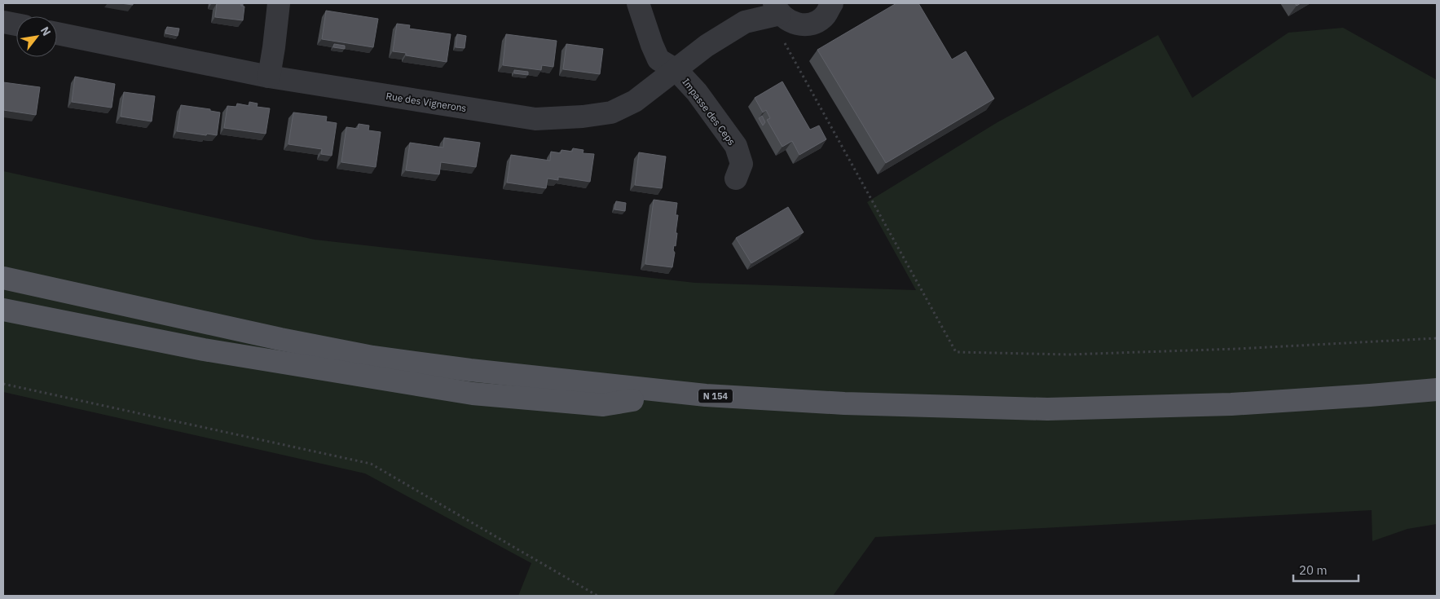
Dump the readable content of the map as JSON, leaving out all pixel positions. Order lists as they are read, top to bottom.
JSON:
{
  "streets": {
    "main road": ["N 154"],
    "street": ["Rue des Vignerons", "Impasse des Ceps"]
  },
  "crossings": [
    ["Rue des Vignerons", "Impasse des Ceps"]
  ],
  "scale_bar": "20 m",
  "north": "top right"
}
